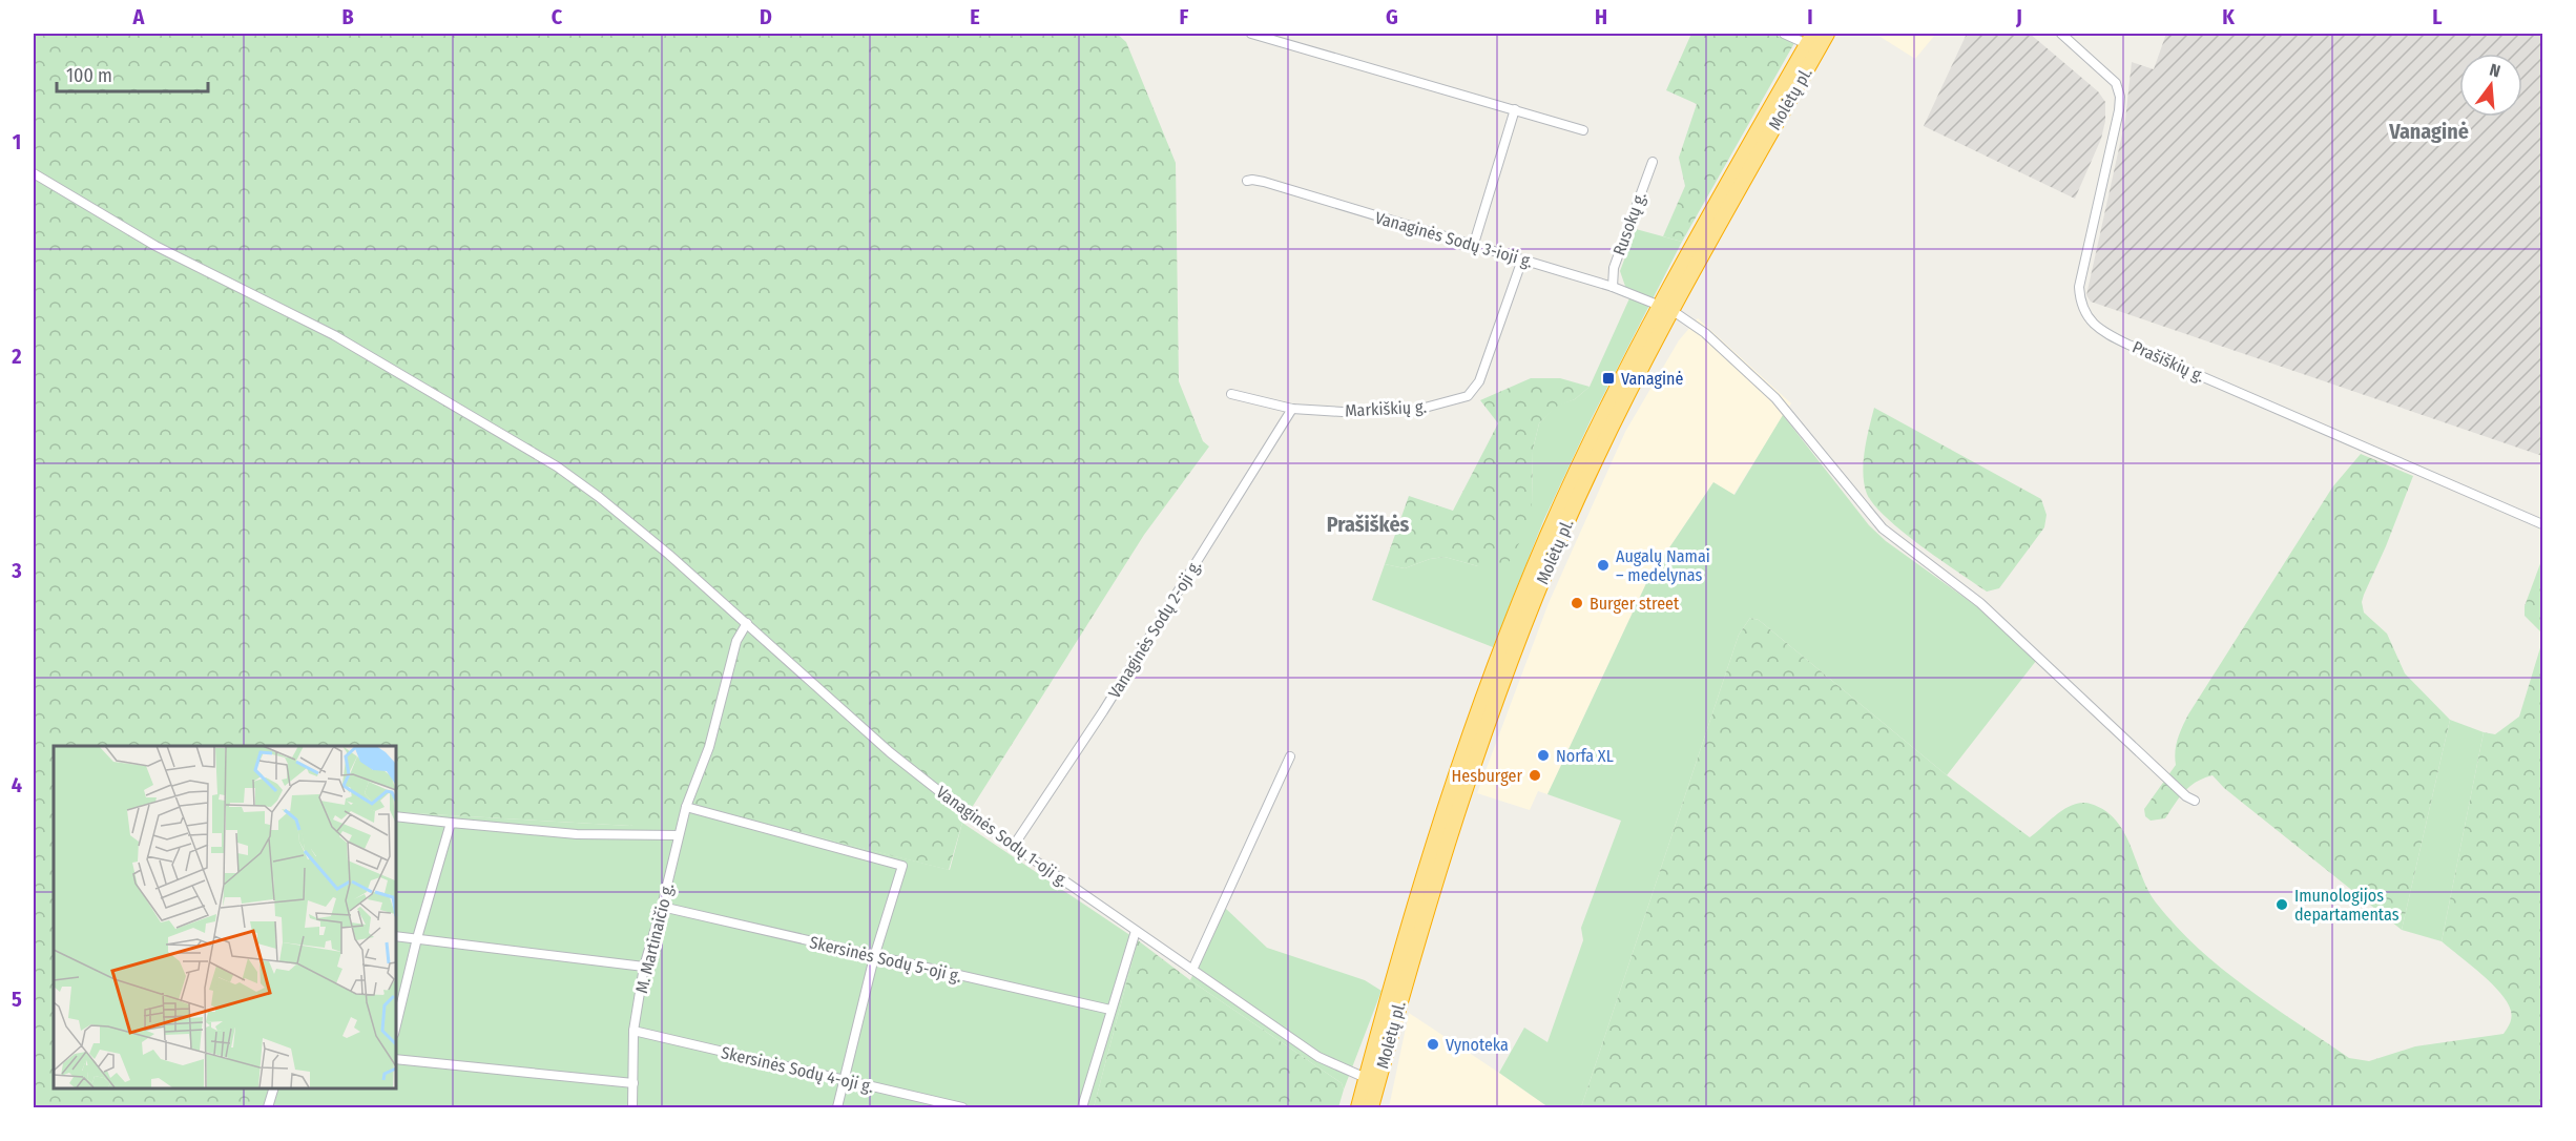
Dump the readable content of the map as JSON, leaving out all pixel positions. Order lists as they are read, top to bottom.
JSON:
{
  "streets": {
    "highway": ["Molėtų pl."],
    "street": [
      "Rusokų g.",
      "Vanaginės Sodų 3-ioji g.",
      "Prašiškių g.",
      "Markiškių g.",
      "Vanaginės Sodų 2-oji g.",
      "Vanaginės Sodų 1-oji g.",
      "M. Martinaičio g.",
      "Skersinės Sodų 5-oji g.",
      "Skersinės Sodų 4-oji g."
    ]
  },
  "crossings": [
    ["Molėtų pl.", "Vanaginės Sodų 3-ioji g."],
    ["Molėtų pl.", "Vanaginės Sodų 1-oji g."],
    ["Rusokų g.", "Vanaginės Sodų 3-ioji g."],
    ["Vanaginės Sodų 3-ioji g.", "Markiškių g."],
    ["Markiškių g.", "Vanaginės Sodų 2-oji g."],
    ["Vanaginės Sodų 2-oji g.", "Vanaginės Sodų 1-oji g."],
    ["Vanaginės Sodų 1-oji g.", "M. Martinaičio g."],
    ["M. Martinaičio g.", "Skersinės Sodų 5-oji g."],
    ["M. Martinaičio g.", "Skersinės Sodų 4-oji g."]
  ],
  "districts": ["Vanaginė", "Prašiškės"],
  "places": {
    "transit": ["Vanaginė"],
    "other": [
      "Augalų Namai – medelynas",
      "Burger street",
      "Norfa XL",
      "Hesburger",
      "Imunologijos departamentas",
      "Vynoteka"
    ]
  },
  "scale_bar": "100 m",
  "north": "top",
  "grid": {
    "columns": [
      "A",
      "B",
      "C",
      "D",
      "E",
      "F",
      "G",
      "H",
      "I",
      "J",
      "K",
      "L"
    ],
    "rows": [
      "1",
      "2",
      "3",
      "4",
      "5"
    ]
  }
}
